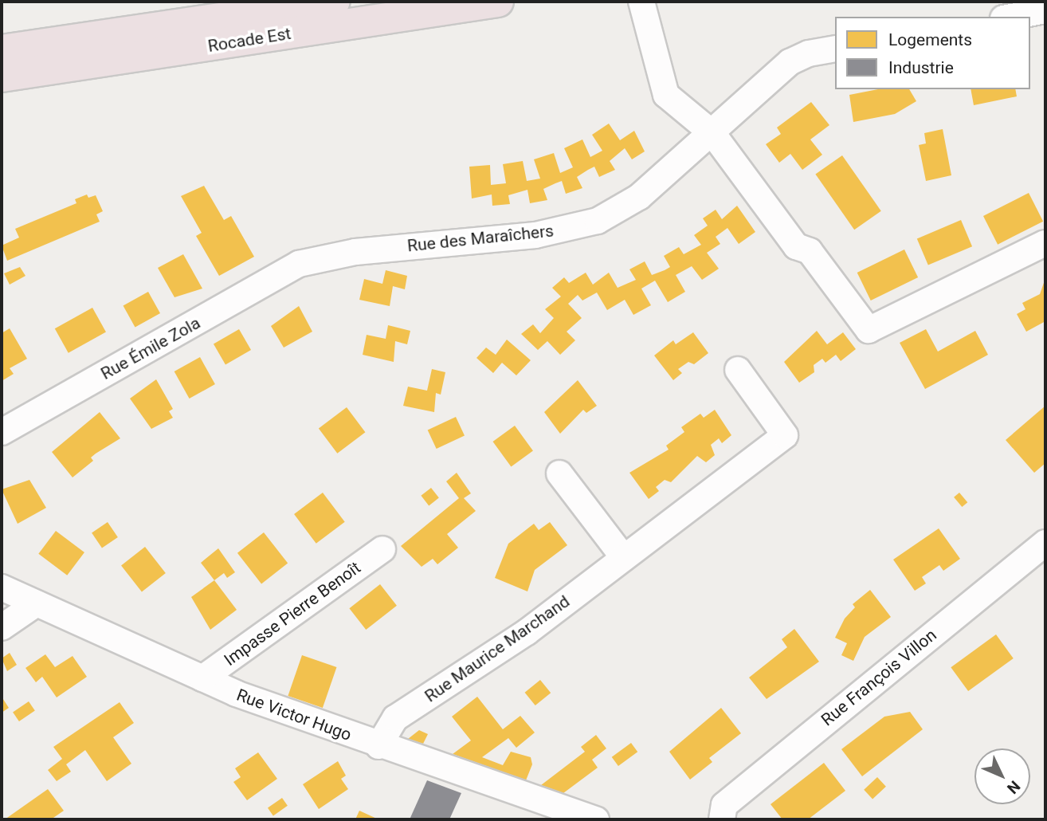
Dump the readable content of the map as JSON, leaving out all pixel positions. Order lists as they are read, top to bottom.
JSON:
{
  "streets": {
    "highway": ["Rocade Est"],
    "street": [
      "Rue des Maraîchers",
      "Rue Émile Zola",
      "Impasse Pierre Benoît",
      "Rue Maurice Marchand",
      "Rue François Villon",
      "Rue Victor Hugo"
    ]
  },
  "crossings": [
    ["Rue des Maraîchers", "Rue Émile Zola"],
    ["Impasse Pierre Benoît", "Rue Victor Hugo"],
    ["Rue Maurice Marchand", "Rue Victor Hugo"]
  ],
  "legend": ["Logements", "Industrie"],
  "north": "bottom right"
}
